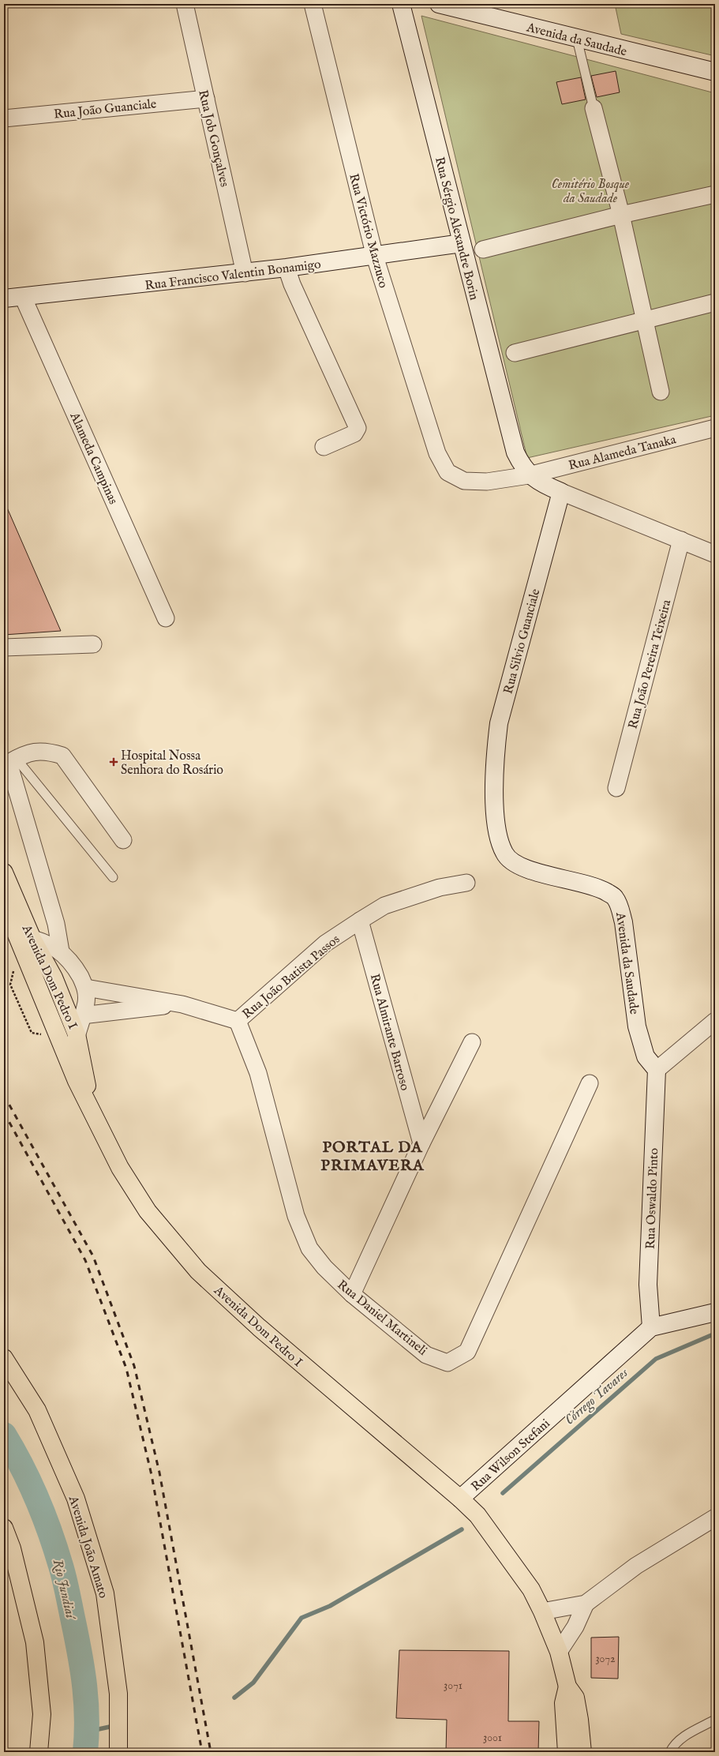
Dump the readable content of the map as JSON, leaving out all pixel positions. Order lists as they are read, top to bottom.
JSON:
{
  "streets": {
    "main road": ["Avenida Dom Pedro I", "Avenida João Amato"],
    "street": [
      "Avenida da Saudade",
      "Rua João Guanciale",
      "Rua Job Gonçalves",
      "Rua Sérgio Alexandre Borin",
      "Rua Victório Mazzuco",
      "Rua Francisco Valentin Bonamigo",
      "Rua Alameda Tanaka",
      "Alameda Campinas",
      "Rua Silvio Guanciale",
      "Rua João Pereira Teixeira",
      "Rua João Batista Passos",
      "Rua Almirante Barroso",
      "Rua Oswaldo Pinto",
      "Rua Daniel Martineli",
      "Rua Wilson Stefani"
    ]
  },
  "crossings": [
    ["Avenida da Saudade", "Rua Silvio Guanciale"],
    ["Avenida da Saudade", "Rua Oswaldo Pinto"],
    ["Rua João Guanciale", "Rua Job Gonçalves"],
    ["Rua Job Gonçalves", "Rua Francisco Valentin Bonamigo"],
    ["Rua Sérgio Alexandre Borin", "Rua Victório Mazzuco"],
    ["Rua Sérgio Alexandre Borin", "Rua Francisco Valentin Bonamigo"],
    ["Rua Sérgio Alexandre Borin", "Rua Alameda Tanaka"],
    ["Rua Victório Mazzuco", "Rua Francisco Valentin Bonamigo"],
    ["Rua Victório Mazzuco", "Rua Alameda Tanaka"],
    ["Rua Francisco Valentin Bonamigo", "Alameda Campinas"],
    ["Rua João Batista Passos", "Rua Almirante Barroso"],
    ["Rua João Batista Passos", "Rua Daniel Martineli"],
    ["Avenida Dom Pedro I", "Rua Wilson Stefani"],
    ["Rua Oswaldo Pinto", "Rua Wilson Stefani"]
  ],
  "districts": ["PORTAL DA PRIMAVERA"],
  "water": ["Córrego Tavares", "Rio Jundiaí"],
  "parks": ["Cemitério Bosque da Saudade"],
  "places": {
    "health": ["Hospital Nossa Senhora do Rosário"]
  },
  "house_numbers": ["3072", "3071", "3001"]
}
